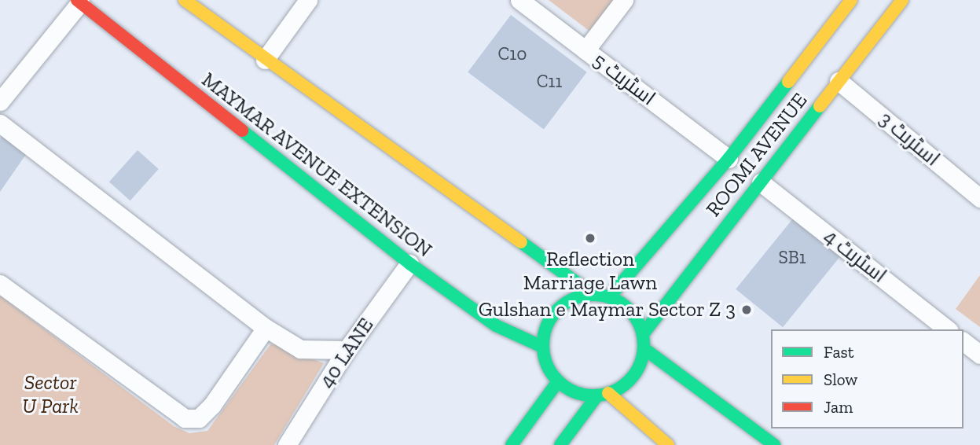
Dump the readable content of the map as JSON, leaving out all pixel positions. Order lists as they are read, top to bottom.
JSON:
{
  "streets": {
    "main road": ["ROOMI AVENUE", "MAYMAR AVENUE EXTENSION"],
    "street": [
      "اسٹریٹ 5",
      "اسٹریٹ 3",
      "اسٹریٹ 4",
      "40 LANE"
    ]
  },
  "crossings": [
    ["اسٹریٹ 5", "ROOMI AVENUE"],
    ["اسٹریٹ 3", "ROOMI AVENUE"],
    ["ROOMI AVENUE", "MAYMAR AVENUE EXTENSION"],
    ["ROOMI AVENUE", "اسٹریٹ 4"],
    ["MAYMAR AVENUE EXTENSION", "40 LANE"]
  ],
  "parks": ["Sector U Park"],
  "places": ["Reflection Marriage Lawn", "Gulshan e Maymar Sector Z 3"],
  "house_numbers": ["C10", "C11", "SB1"],
  "legend": ["Fast", "Slow", "Jam"]
}
